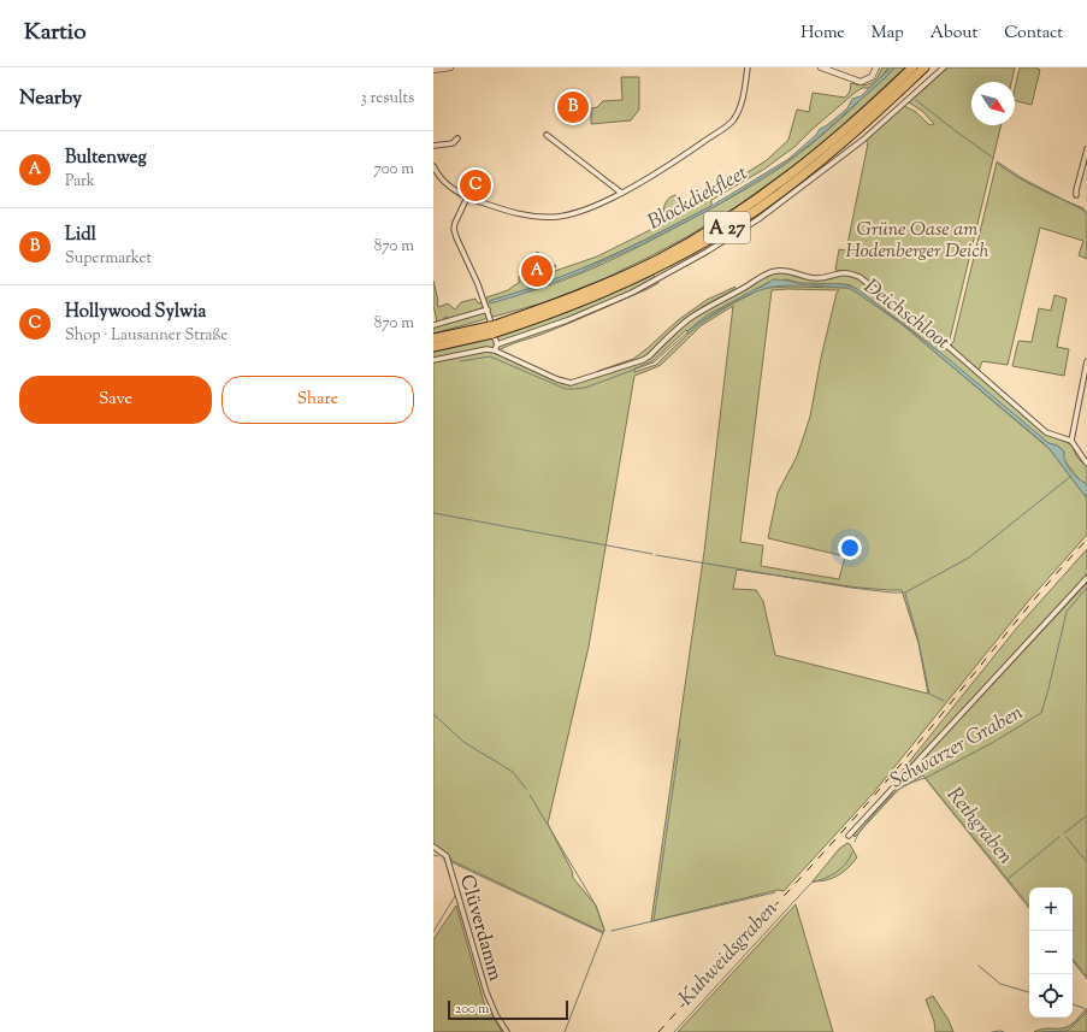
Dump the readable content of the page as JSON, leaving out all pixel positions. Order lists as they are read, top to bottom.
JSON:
{
  "streets": {
    "highway": ["A 27"],
    "street": ["Clüverdamm"]
  },
  "water": [
    "Blockdiekfleet",
    "Deichschloot",
    "Schwarzer Graben",
    "Rethgraben",
    "Kuhweidsgraben"
  ],
  "parks": ["Grüne Oase am Hodenberger Deich"],
  "scale_bar": "200 m",
  "north": "bottom right",
  "page": {
    "header": "Kartio",
    "nav": [
      "Home",
      "Map",
      "About",
      "Contact"
    ],
    "heading": ["Nearby", "3 results"],
    "pins": ["B", "C", "A"],
    "list": [
      {
        "mark": "A",
        "name": "Bultenweg",
        "note": "Park",
        "value": "700 m"
      },
      {
        "mark": "B",
        "name": "Lidl",
        "note": "Supermarket",
        "value": "870 m"
      },
      {
        "mark": "C",
        "name": "Hollywood Sylwia",
        "note": "Shop · Lausanner Straße",
        "value": "870 m"
      }
    ],
    "buttons": ["Save", "Share"],
    "map_buttons": ["+", "−"],
    "scale": "200 m"
  }
}
